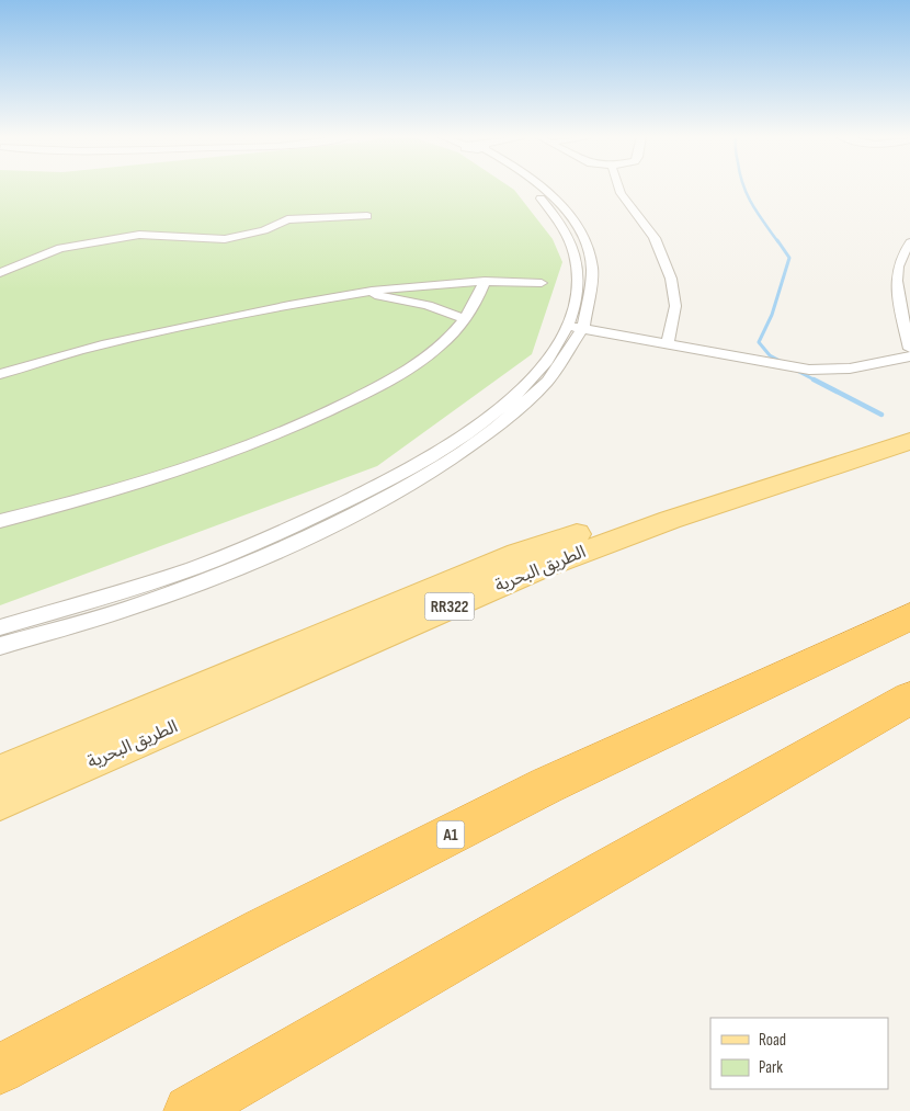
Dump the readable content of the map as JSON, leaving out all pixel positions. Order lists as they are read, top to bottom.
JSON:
{
  "streets": {
    "highway": ["A1"],
    "main road": ["الطريق البحرية", "RR322"]
  },
  "legend": ["Road", "Park"]
}
